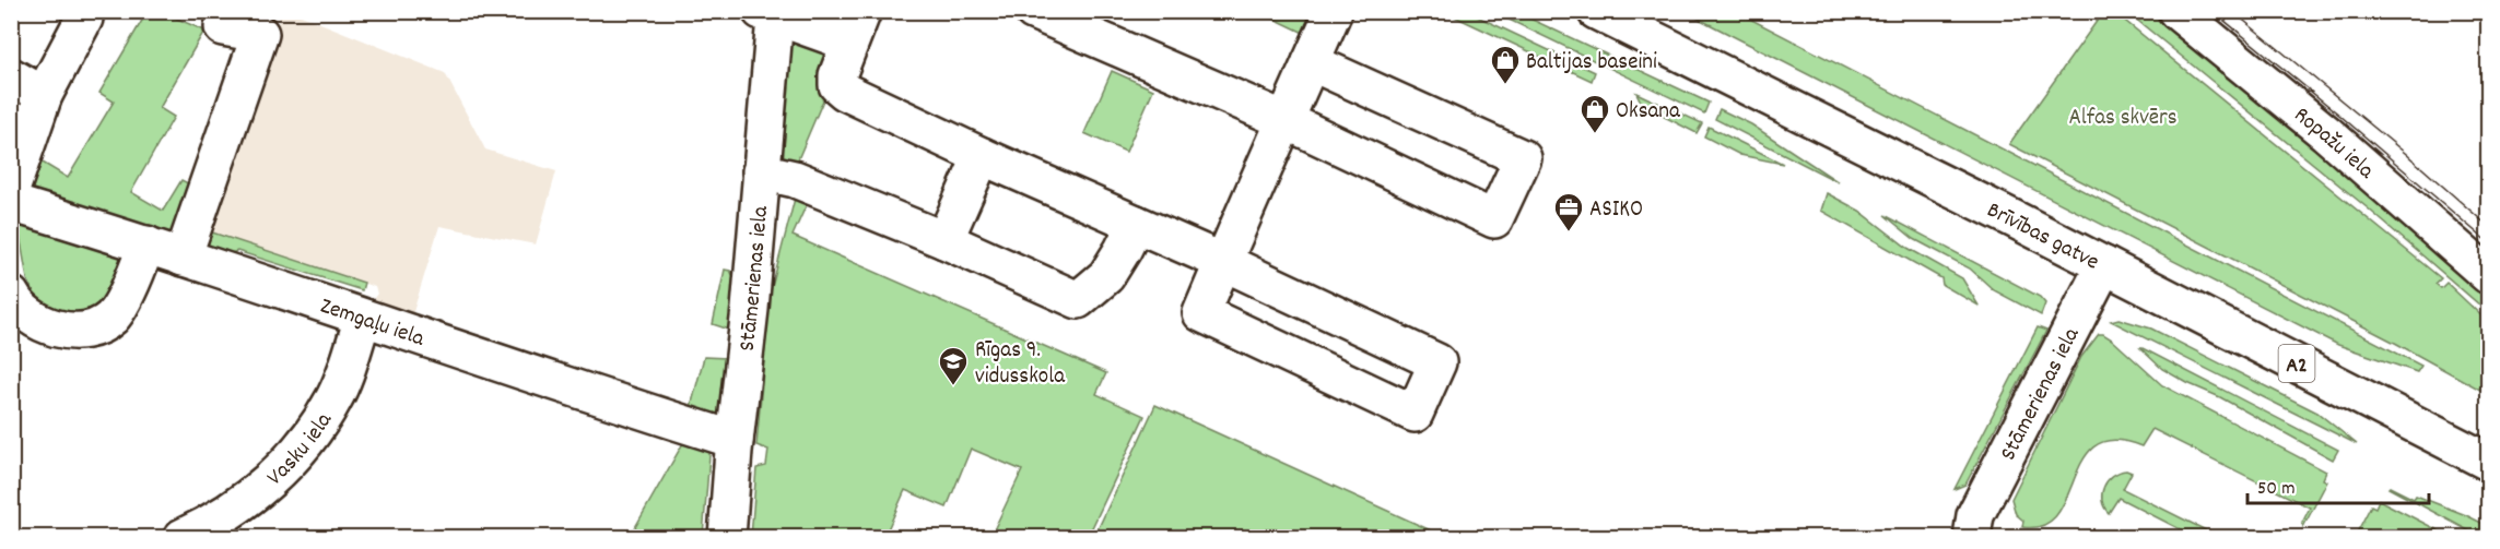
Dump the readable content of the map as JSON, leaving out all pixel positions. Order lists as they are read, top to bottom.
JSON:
{
  "streets": {
    "main road": [
      "Ropažu iela",
      "Brīvības gatve",
      "Stāmerienas iela",
      "Zemgaļu iela",
      "A2",
      "Vasku iela"
    ]
  },
  "crossings": [
    ["Brīvības gatve", "Stāmerienas iela"],
    ["Stāmerienas iela", "Zemgaļu iela"],
    ["Zemgaļu iela", "Vasku iela"]
  ],
  "parks": ["Alfas skvērs"],
  "places": {
    "shop": ["Baltijas baseini", "Oksana"],
    "office": ["ASIKO"],
    "school or university": ["Rīgas 9. vidusskola"]
  },
  "scale_bar": "50 m"
}
